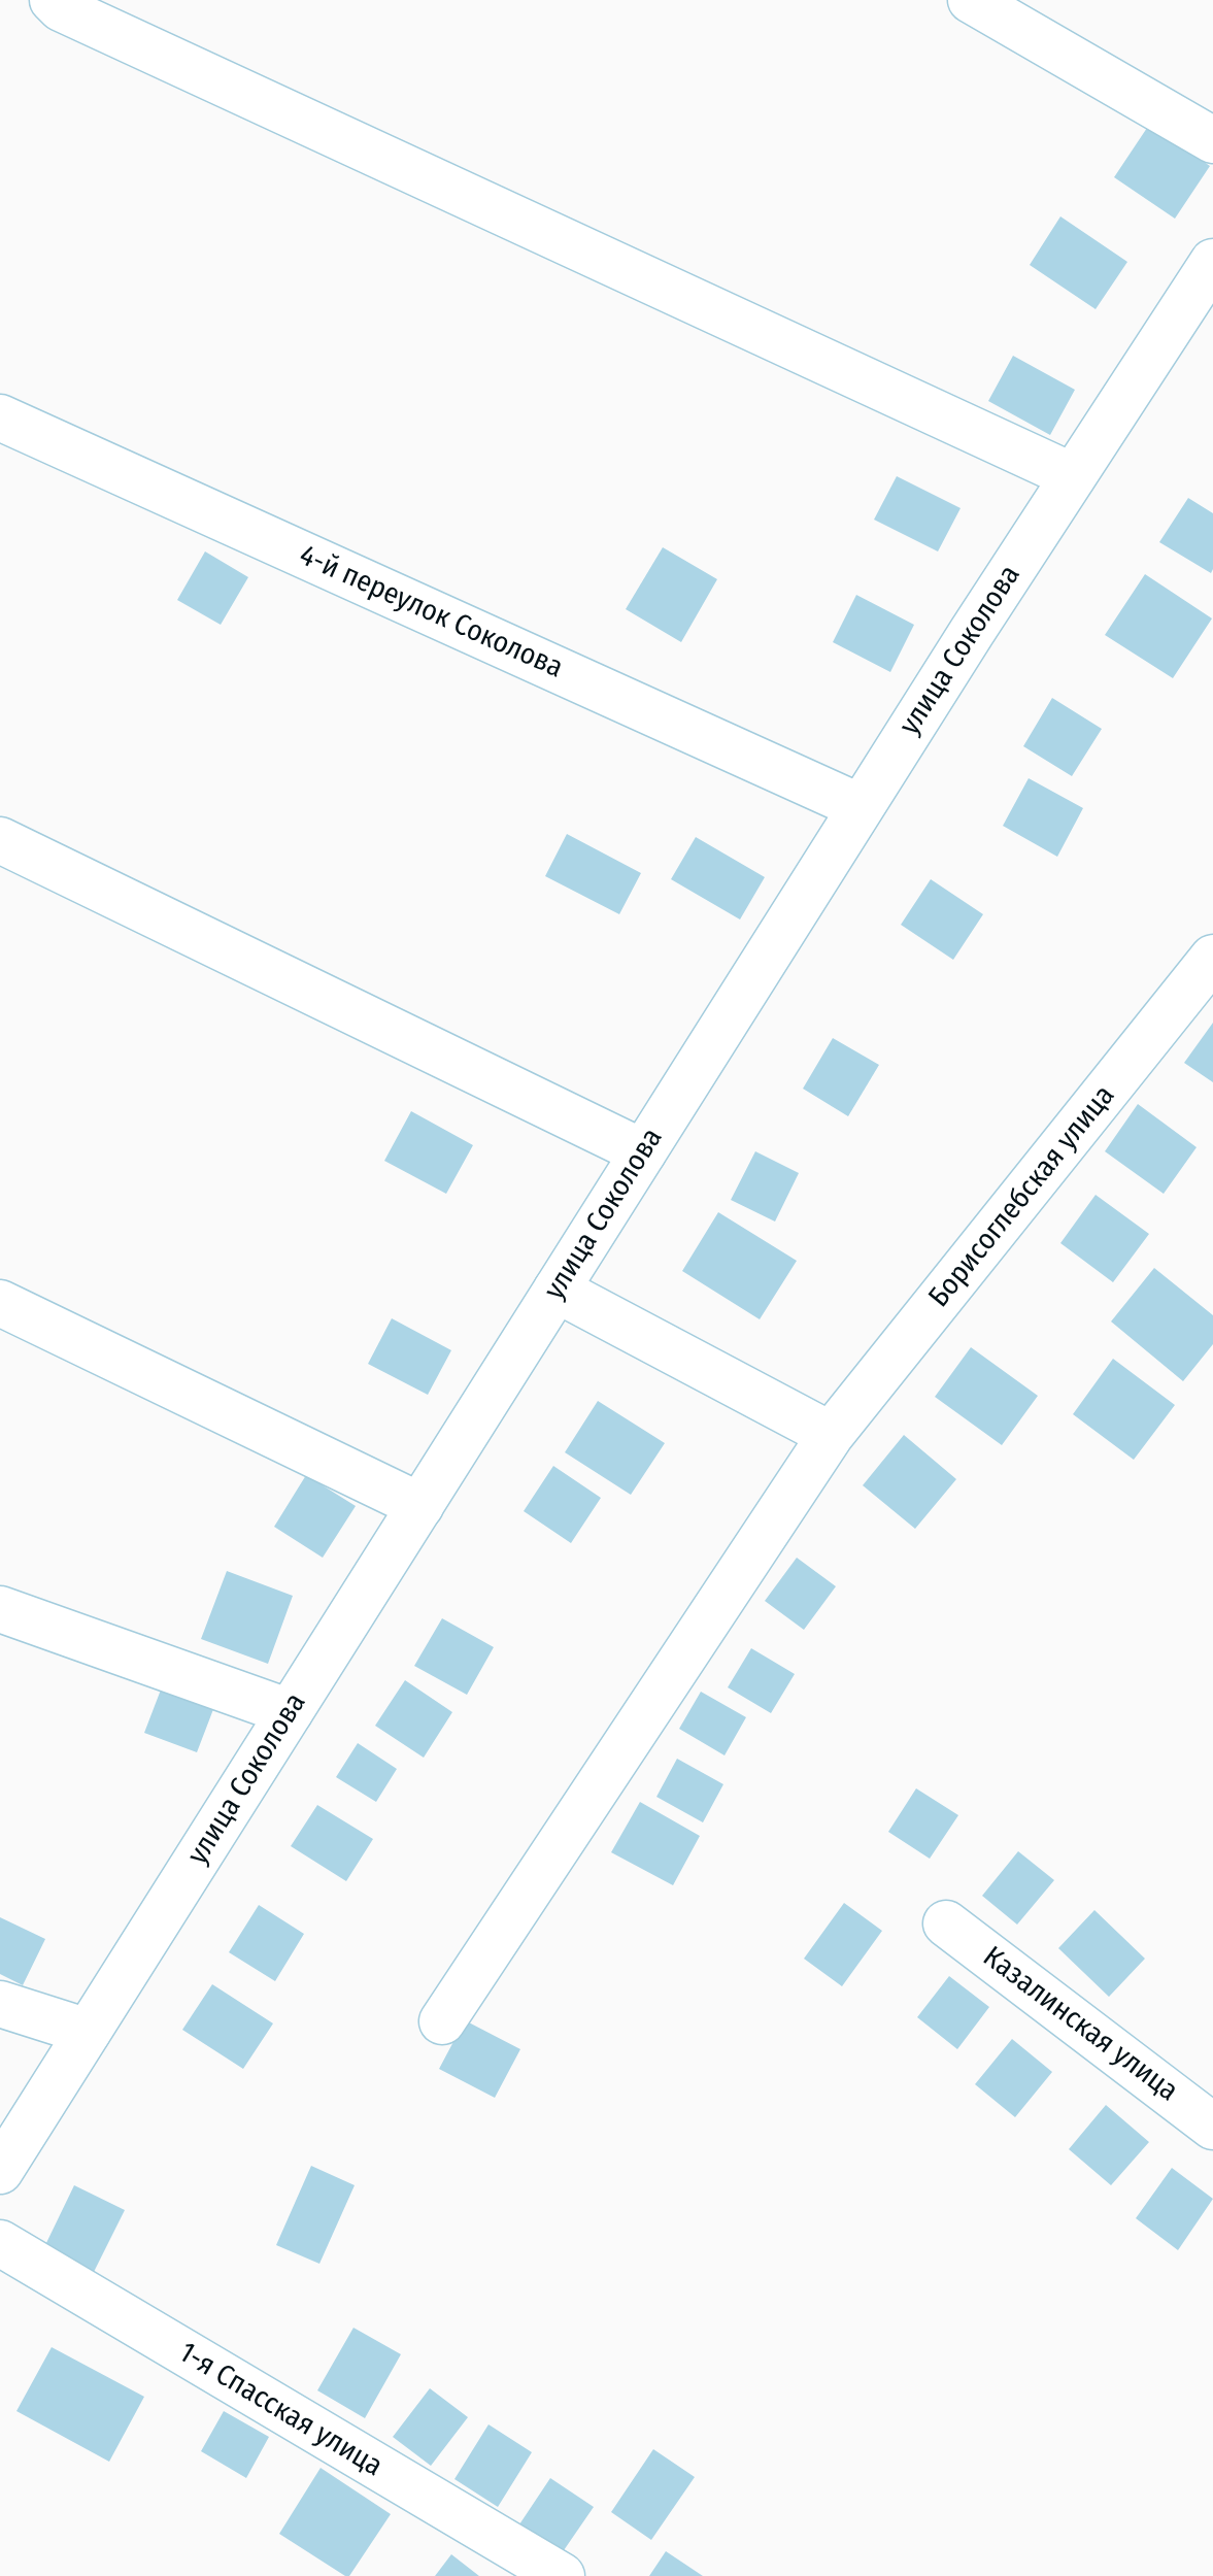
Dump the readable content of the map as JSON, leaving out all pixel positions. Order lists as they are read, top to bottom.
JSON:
{
  "streets": {
    "street": [
      "4-й переулок Соколова",
      "улица Соколова",
      "Борисоглебская улица",
      "Казалинская улица",
      "1-я Спасская улица"
    ]
  },
  "crossings": [
    ["4-й переулок Соколова", "улица Соколова"]
  ]
}
